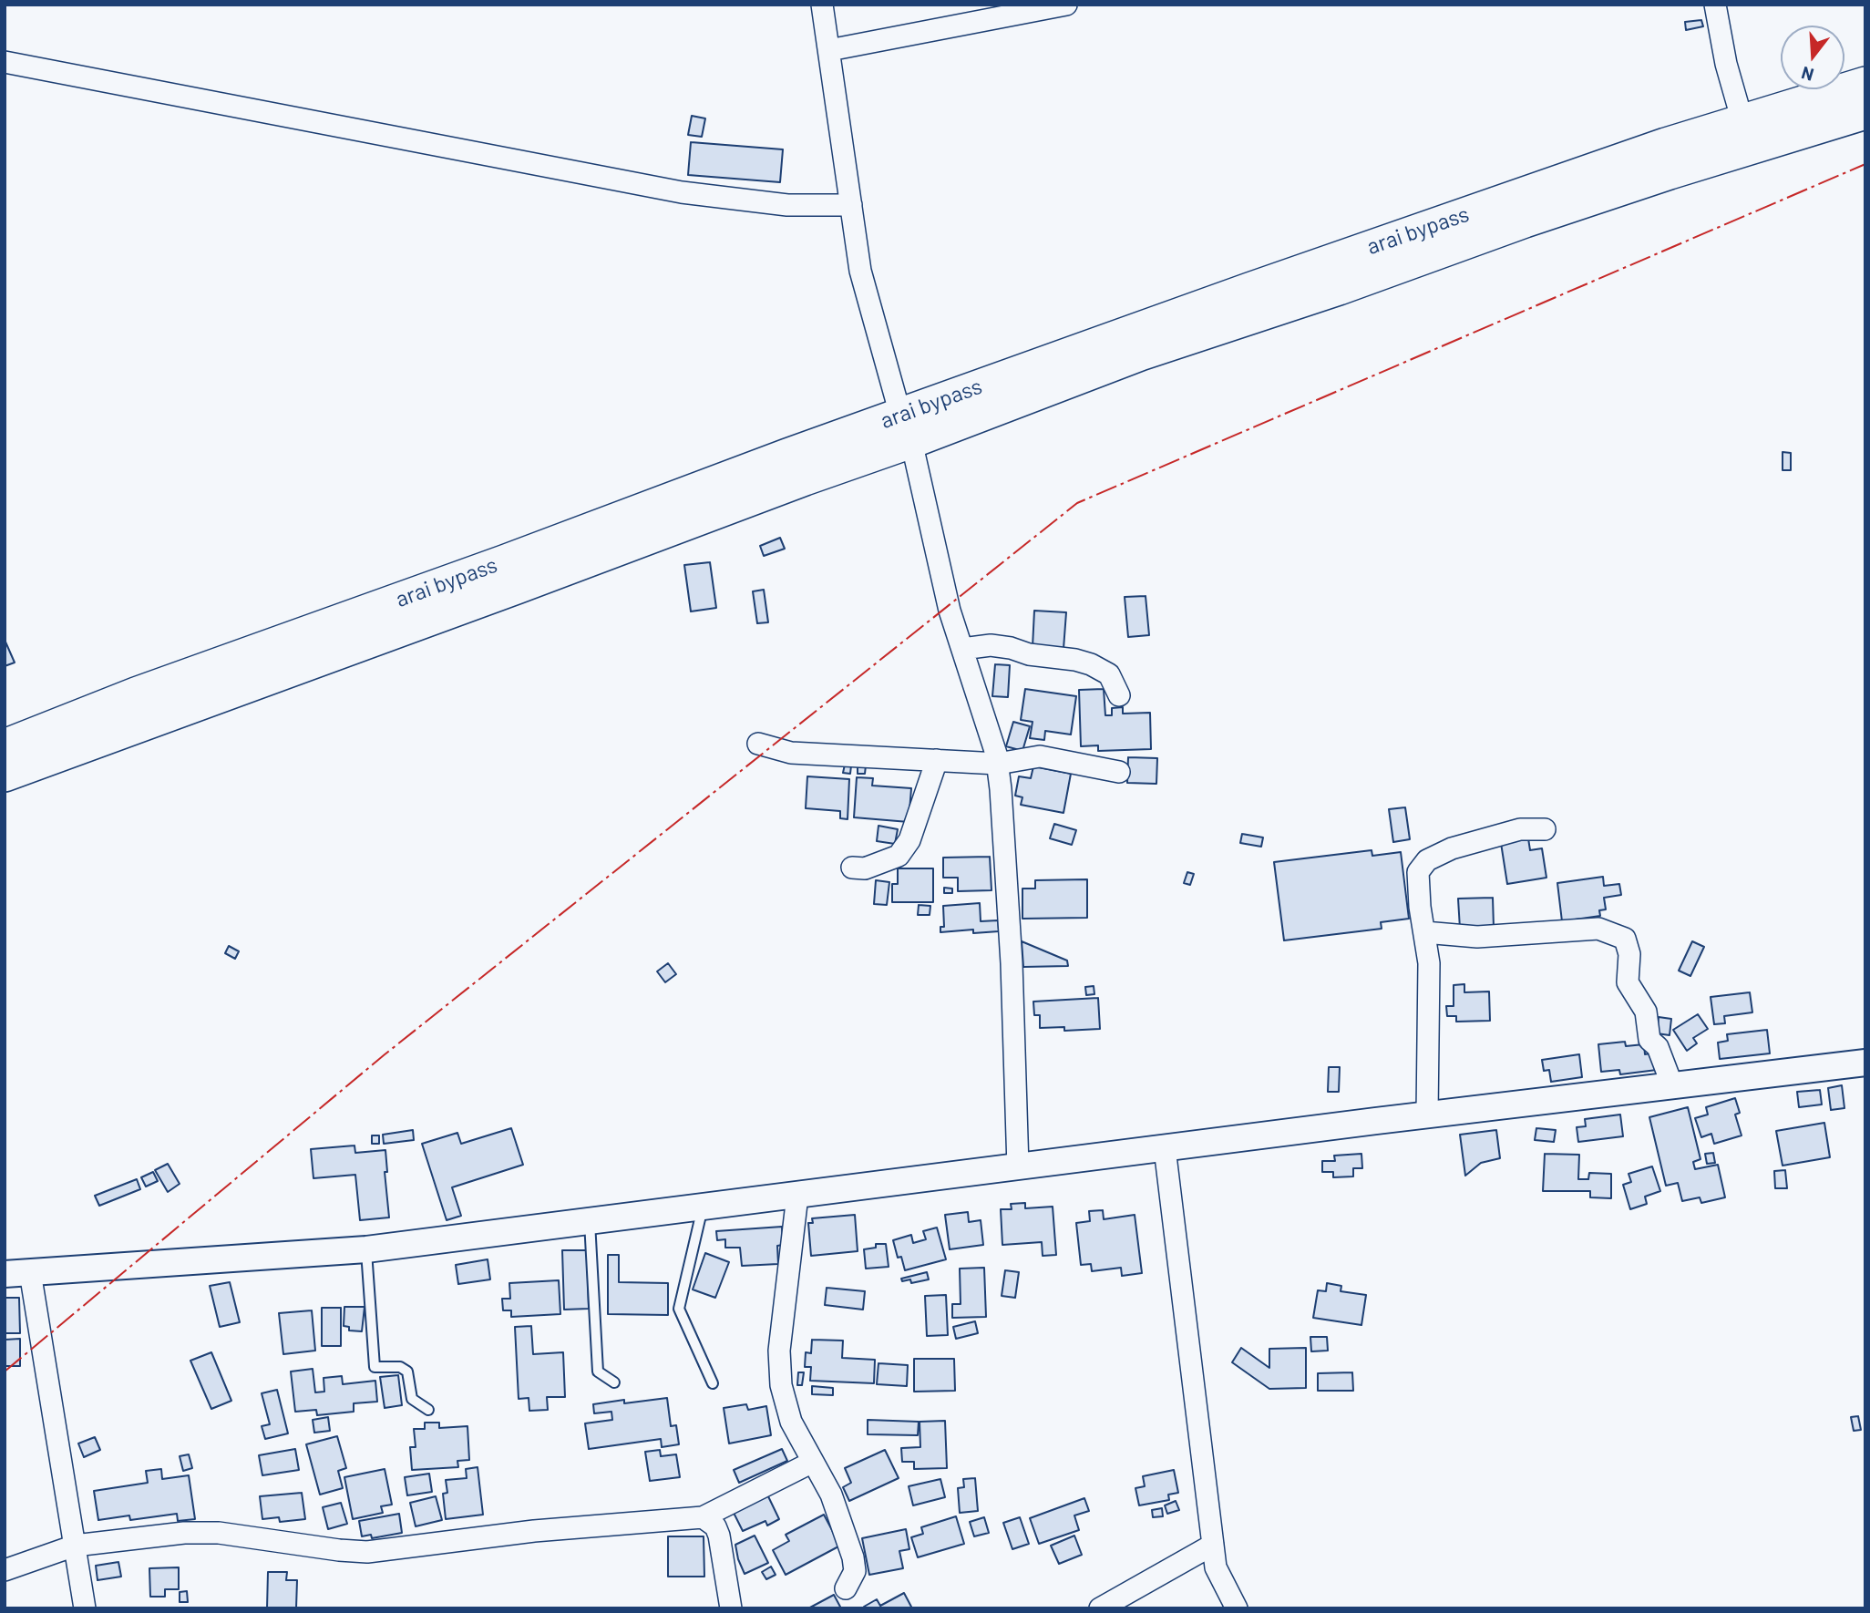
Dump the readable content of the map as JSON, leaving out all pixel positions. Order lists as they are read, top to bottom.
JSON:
{
  "streets": {
    "highway": ["arai bypass"]
  },
  "north": "bottom"
}
